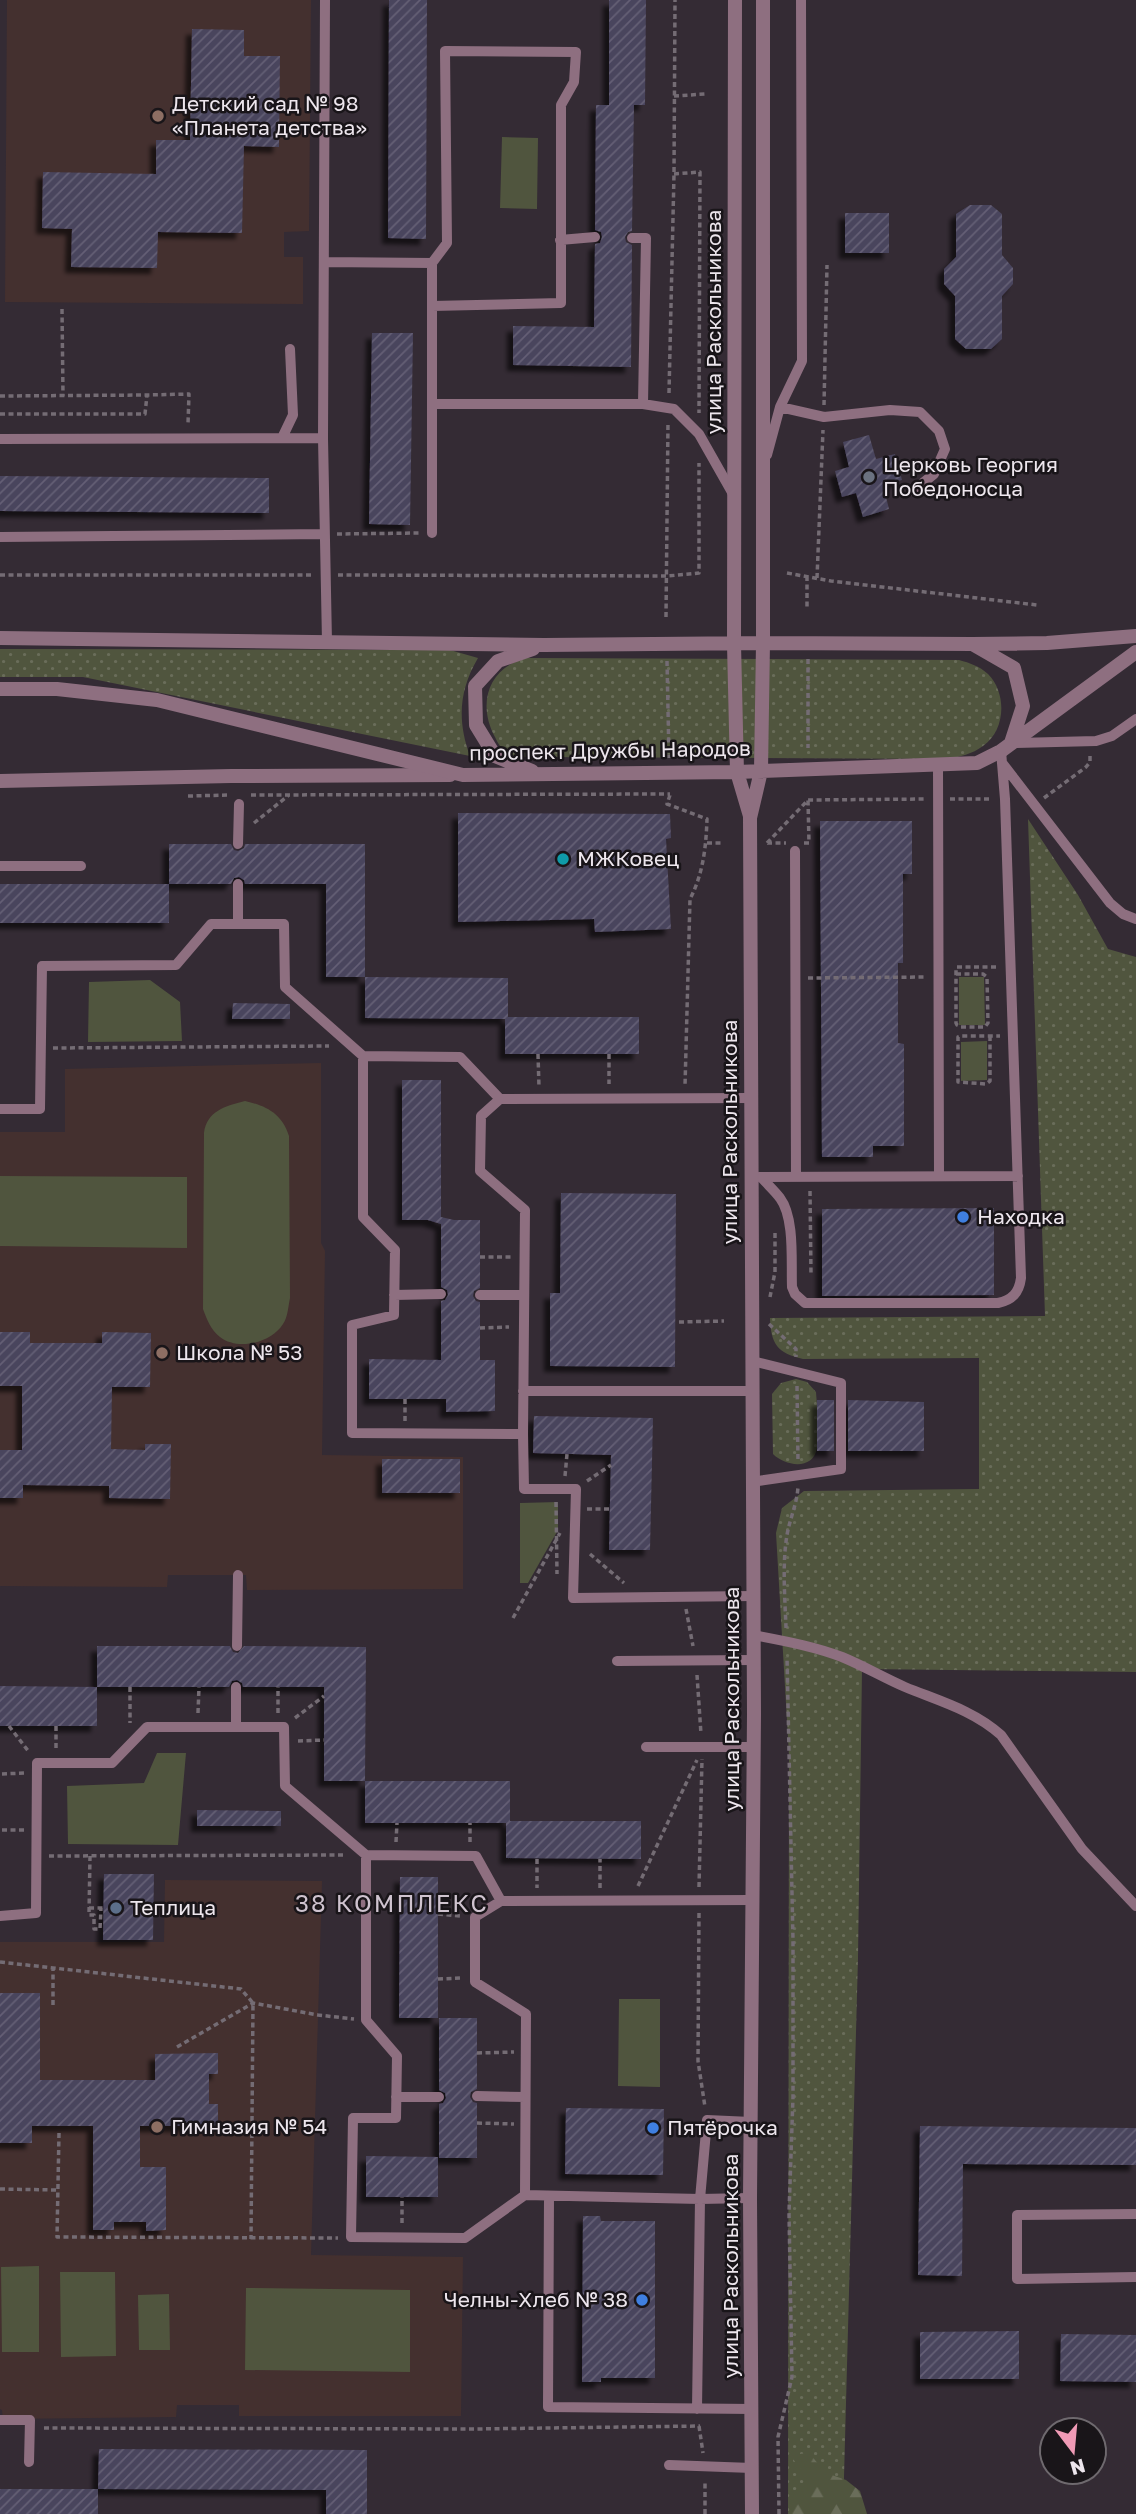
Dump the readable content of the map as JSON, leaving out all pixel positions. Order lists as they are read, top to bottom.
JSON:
{
  "streets": {
    "street": ["улица Раскольникова", "проспект Дружбы Народов"]
  },
  "crossings": [
    ["улица Раскольникова", "проспект Дружбы Народов"]
  ],
  "districts": ["38 КОМПЛЕКС"],
  "places": [
    "Детский сад № 98 «Планета детства»",
    "Церковь Георгия Победоносца",
    "МЖКовец",
    "Находка",
    "Школа № 53",
    "Теплица",
    "Гимназия № 54",
    "Пятёрочка",
    "Челны-Хлеб № 38"
  ],
  "north": "bottom"
}
